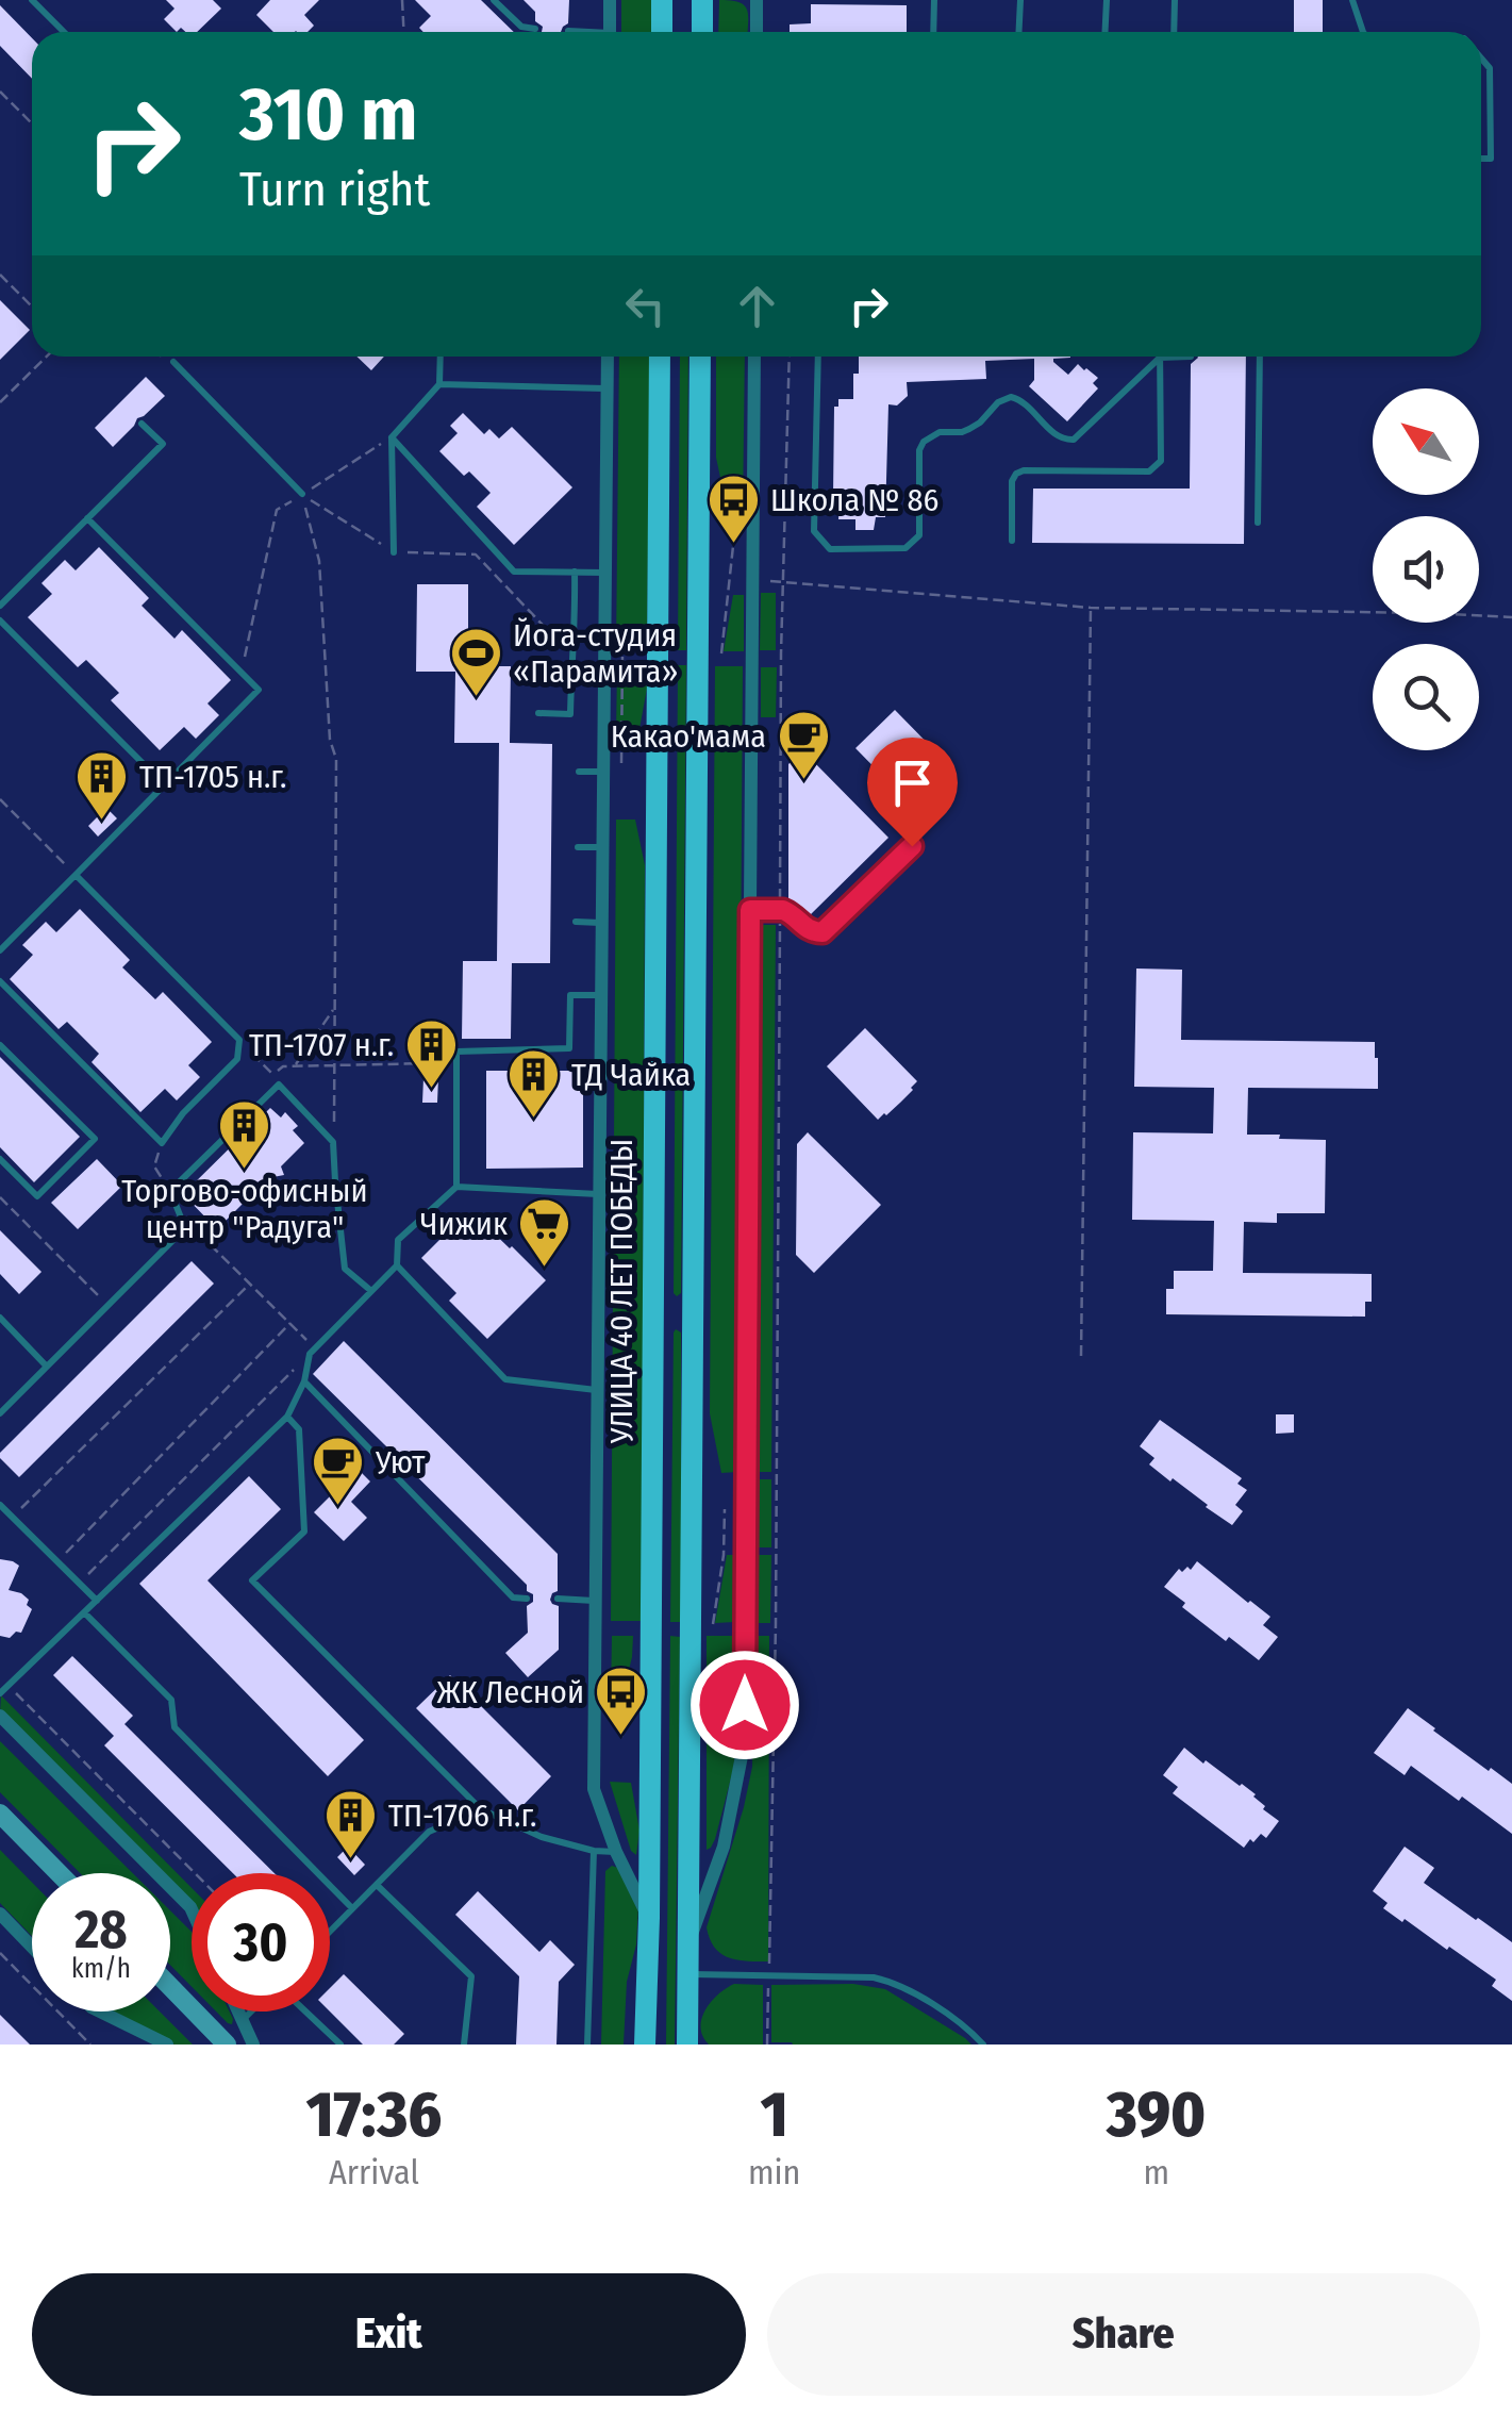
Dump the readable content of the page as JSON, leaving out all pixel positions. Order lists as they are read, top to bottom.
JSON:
{
  "streets": {
    "main road": ["УЛИЦА 40 ЛЕТ ПОБЕДЫ"]
  },
  "places": {
    "bus stop": ["Школа № 86", "ЖК Лесной"],
    "sports": ["Йога-студия «Парамита»"],
    "cafe": ["Какао'мама", "Уют"],
    "building": [
      "ТП-1705 н.г.",
      "ТП-1707 н.г.",
      "ТД Чайка",
      "Торгово-офисный центр \"Радуга\"",
      "ТП-1706 н.г."
    ],
    "supermarket": ["Чижик"]
  },
  "north": "top left",
  "page": {
    "turn": ["310 m", "Turn right"],
    "speed": "28 km/h",
    "limit": "30",
    "eta": [
      "17:36",
      "Arrival",
      "1",
      "min",
      "390",
      "m"
    ],
    "buttons": ["Exit", "Share"]
  }
}
